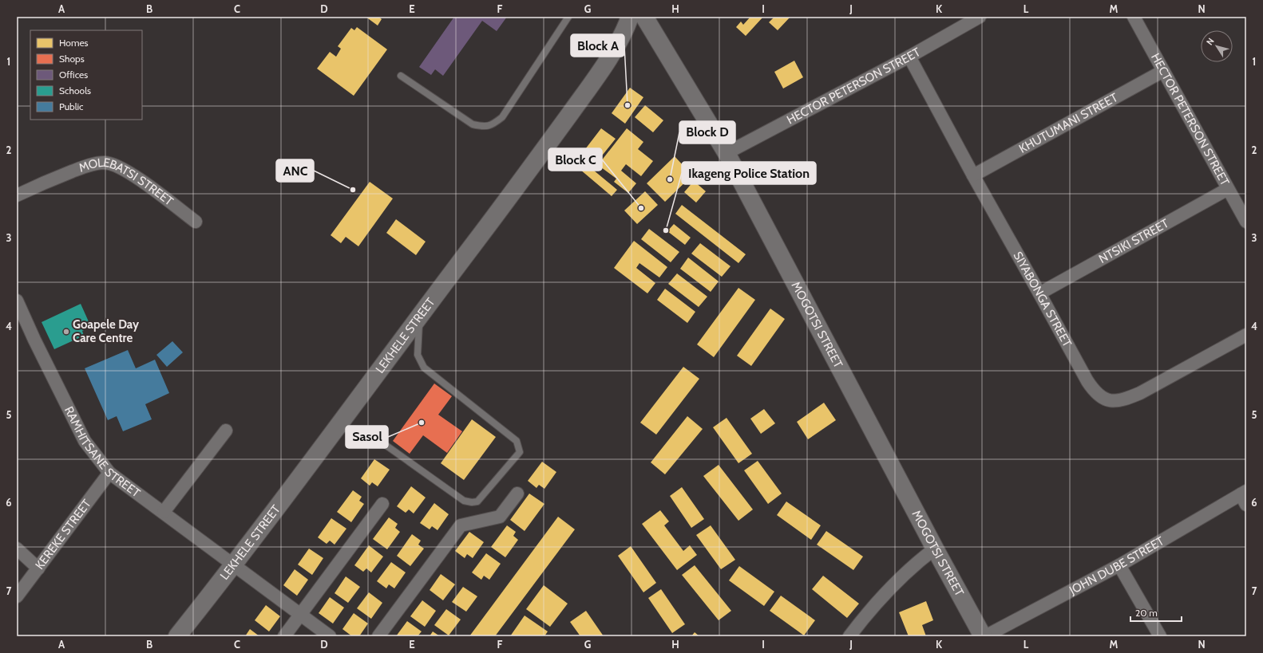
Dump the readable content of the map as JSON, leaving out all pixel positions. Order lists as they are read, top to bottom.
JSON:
{
  "streets": {
    "street": [
      "HECTOR PETERSON STREET",
      "KHUTUMANI STREET",
      "MOLEBATSI STREET",
      "NTSIKI STREET",
      "SIYABONGA STREET",
      "MOGOTSI STREET",
      "LEKHELE STREET",
      "RAMHITSANE STREET",
      "KEREKE STREET",
      "JOHN DUBE STREET"
    ]
  },
  "crossings": [
    ["HECTOR PETERSON STREET", "KHUTUMANI STREET"],
    ["HECTOR PETERSON STREET", "NTSIKI STREET"],
    ["HECTOR PETERSON STREET", "SIYABONGA STREET"],
    ["HECTOR PETERSON STREET", "MOGOTSI STREET"],
    ["KHUTUMANI STREET", "SIYABONGA STREET"],
    ["NTSIKI STREET", "SIYABONGA STREET"],
    ["LEKHELE STREET", "RAMHITSANE STREET"],
    ["RAMHITSANE STREET", "KEREKE STREET"]
  ],
  "places": [
    "Block A",
    "Block D",
    "ANC",
    "Block C",
    "Ikageng Police Station",
    "Goapele Day Care Centre",
    "Sasol"
  ],
  "legend": [
    "Homes",
    "Shops",
    "Offices",
    "Schools",
    "Public"
  ],
  "scale_bar": "20 m",
  "north": "top left",
  "grid": {
    "columns": [
      "A",
      "B",
      "C",
      "D",
      "E",
      "F",
      "G",
      "H",
      "I",
      "J",
      "K",
      "L",
      "M",
      "N"
    ],
    "rows": [
      "1",
      "2",
      "3",
      "4",
      "5",
      "6",
      "7"
    ]
  }
}
